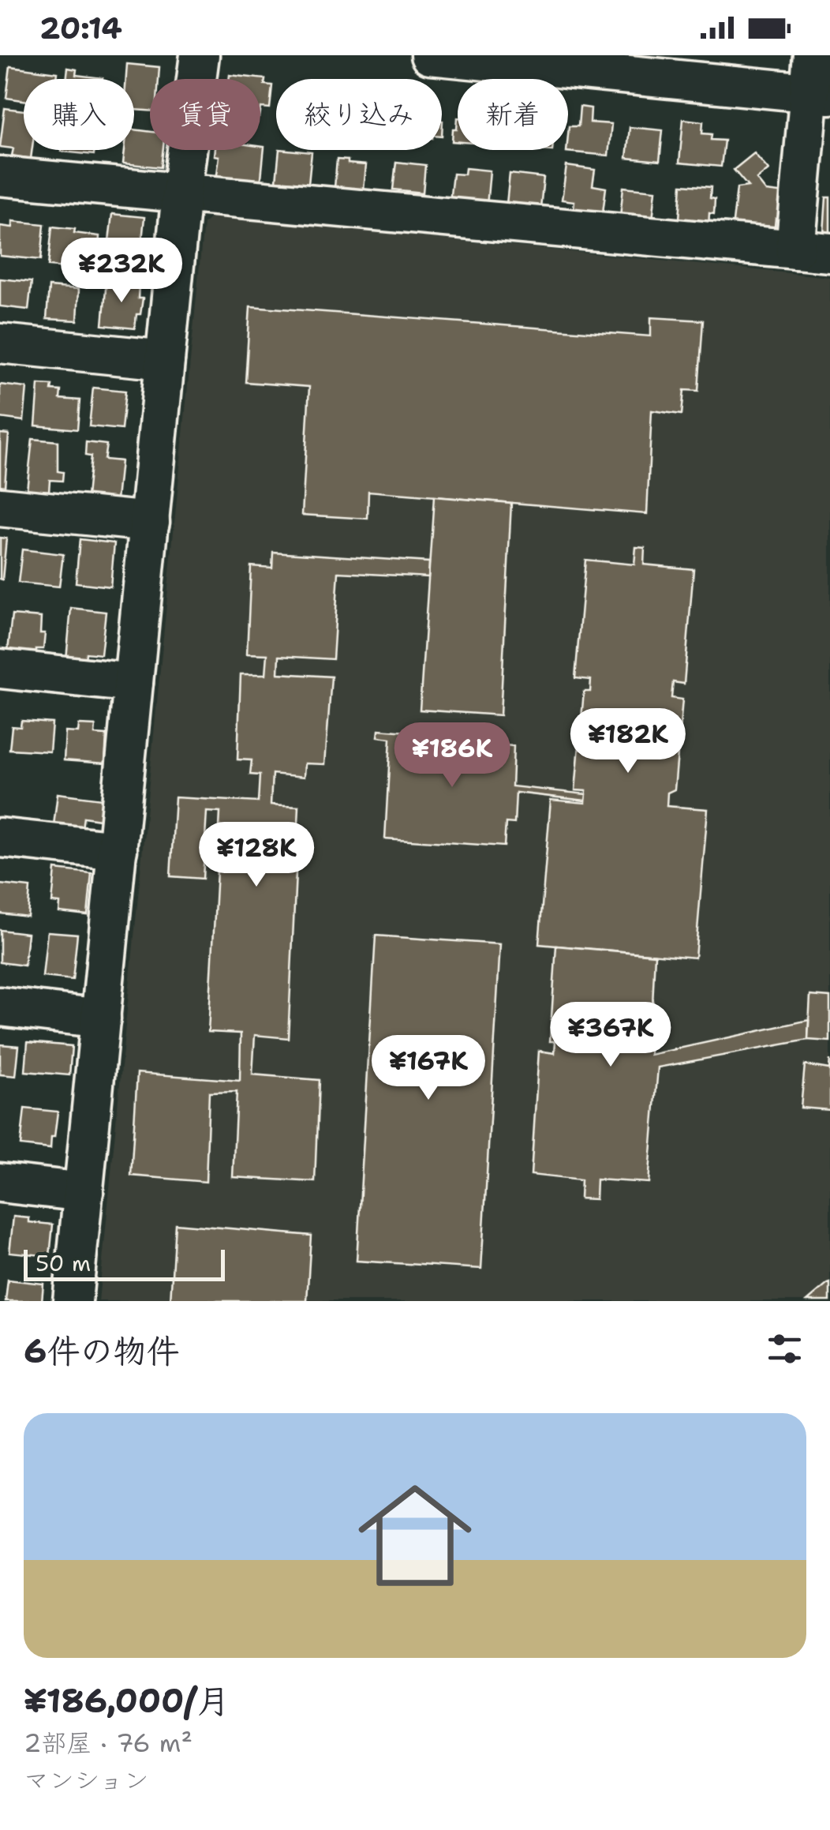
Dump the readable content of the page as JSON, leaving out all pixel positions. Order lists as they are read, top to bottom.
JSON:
{
  "scale_bar": "50 m",
  "page": {
    "status": "20:14",
    "chip": [
      "購入",
      "賃貸",
      "絞り込み",
      "新着"
    ],
    "price": [
      "¥232K",
      "¥182K",
      "¥186K",
      "¥128K",
      "¥367K",
      "¥167K"
    ],
    "scale": "50 m",
    "heading": "6件の物件",
    "list": [
      {
        "name": "¥186,000/月",
        "note": "2部屋 · 76 m² · マンション"
      }
    ]
  }
}
